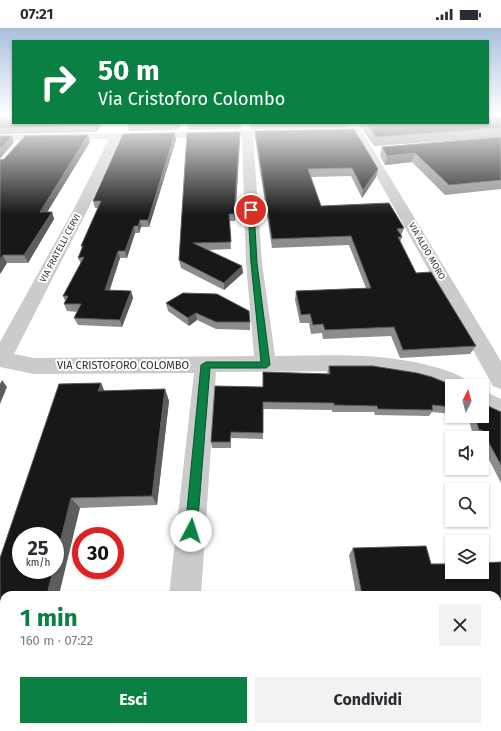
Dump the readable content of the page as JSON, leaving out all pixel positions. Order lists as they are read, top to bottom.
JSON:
{
  "streets": {
    "street": ["VIA FRATELLI CERVI", "VIA ALDO MORO", "VIA CRISTOFORO COLOMBO"]
  },
  "crossings": [
    ["VIA FRATELLI CERVI", "VIA CRISTOFORO COLOMBO"]
  ],
  "north": "top",
  "page": {
    "status": "07:21",
    "turn": ["50 m", "Via Cristoforo Colombo"],
    "speed": "25 km/h",
    "limit": "30",
    "heading": ["1 min", "160 m · 07:22"],
    "buttons": ["Esci", "Condividi"]
  }
}
